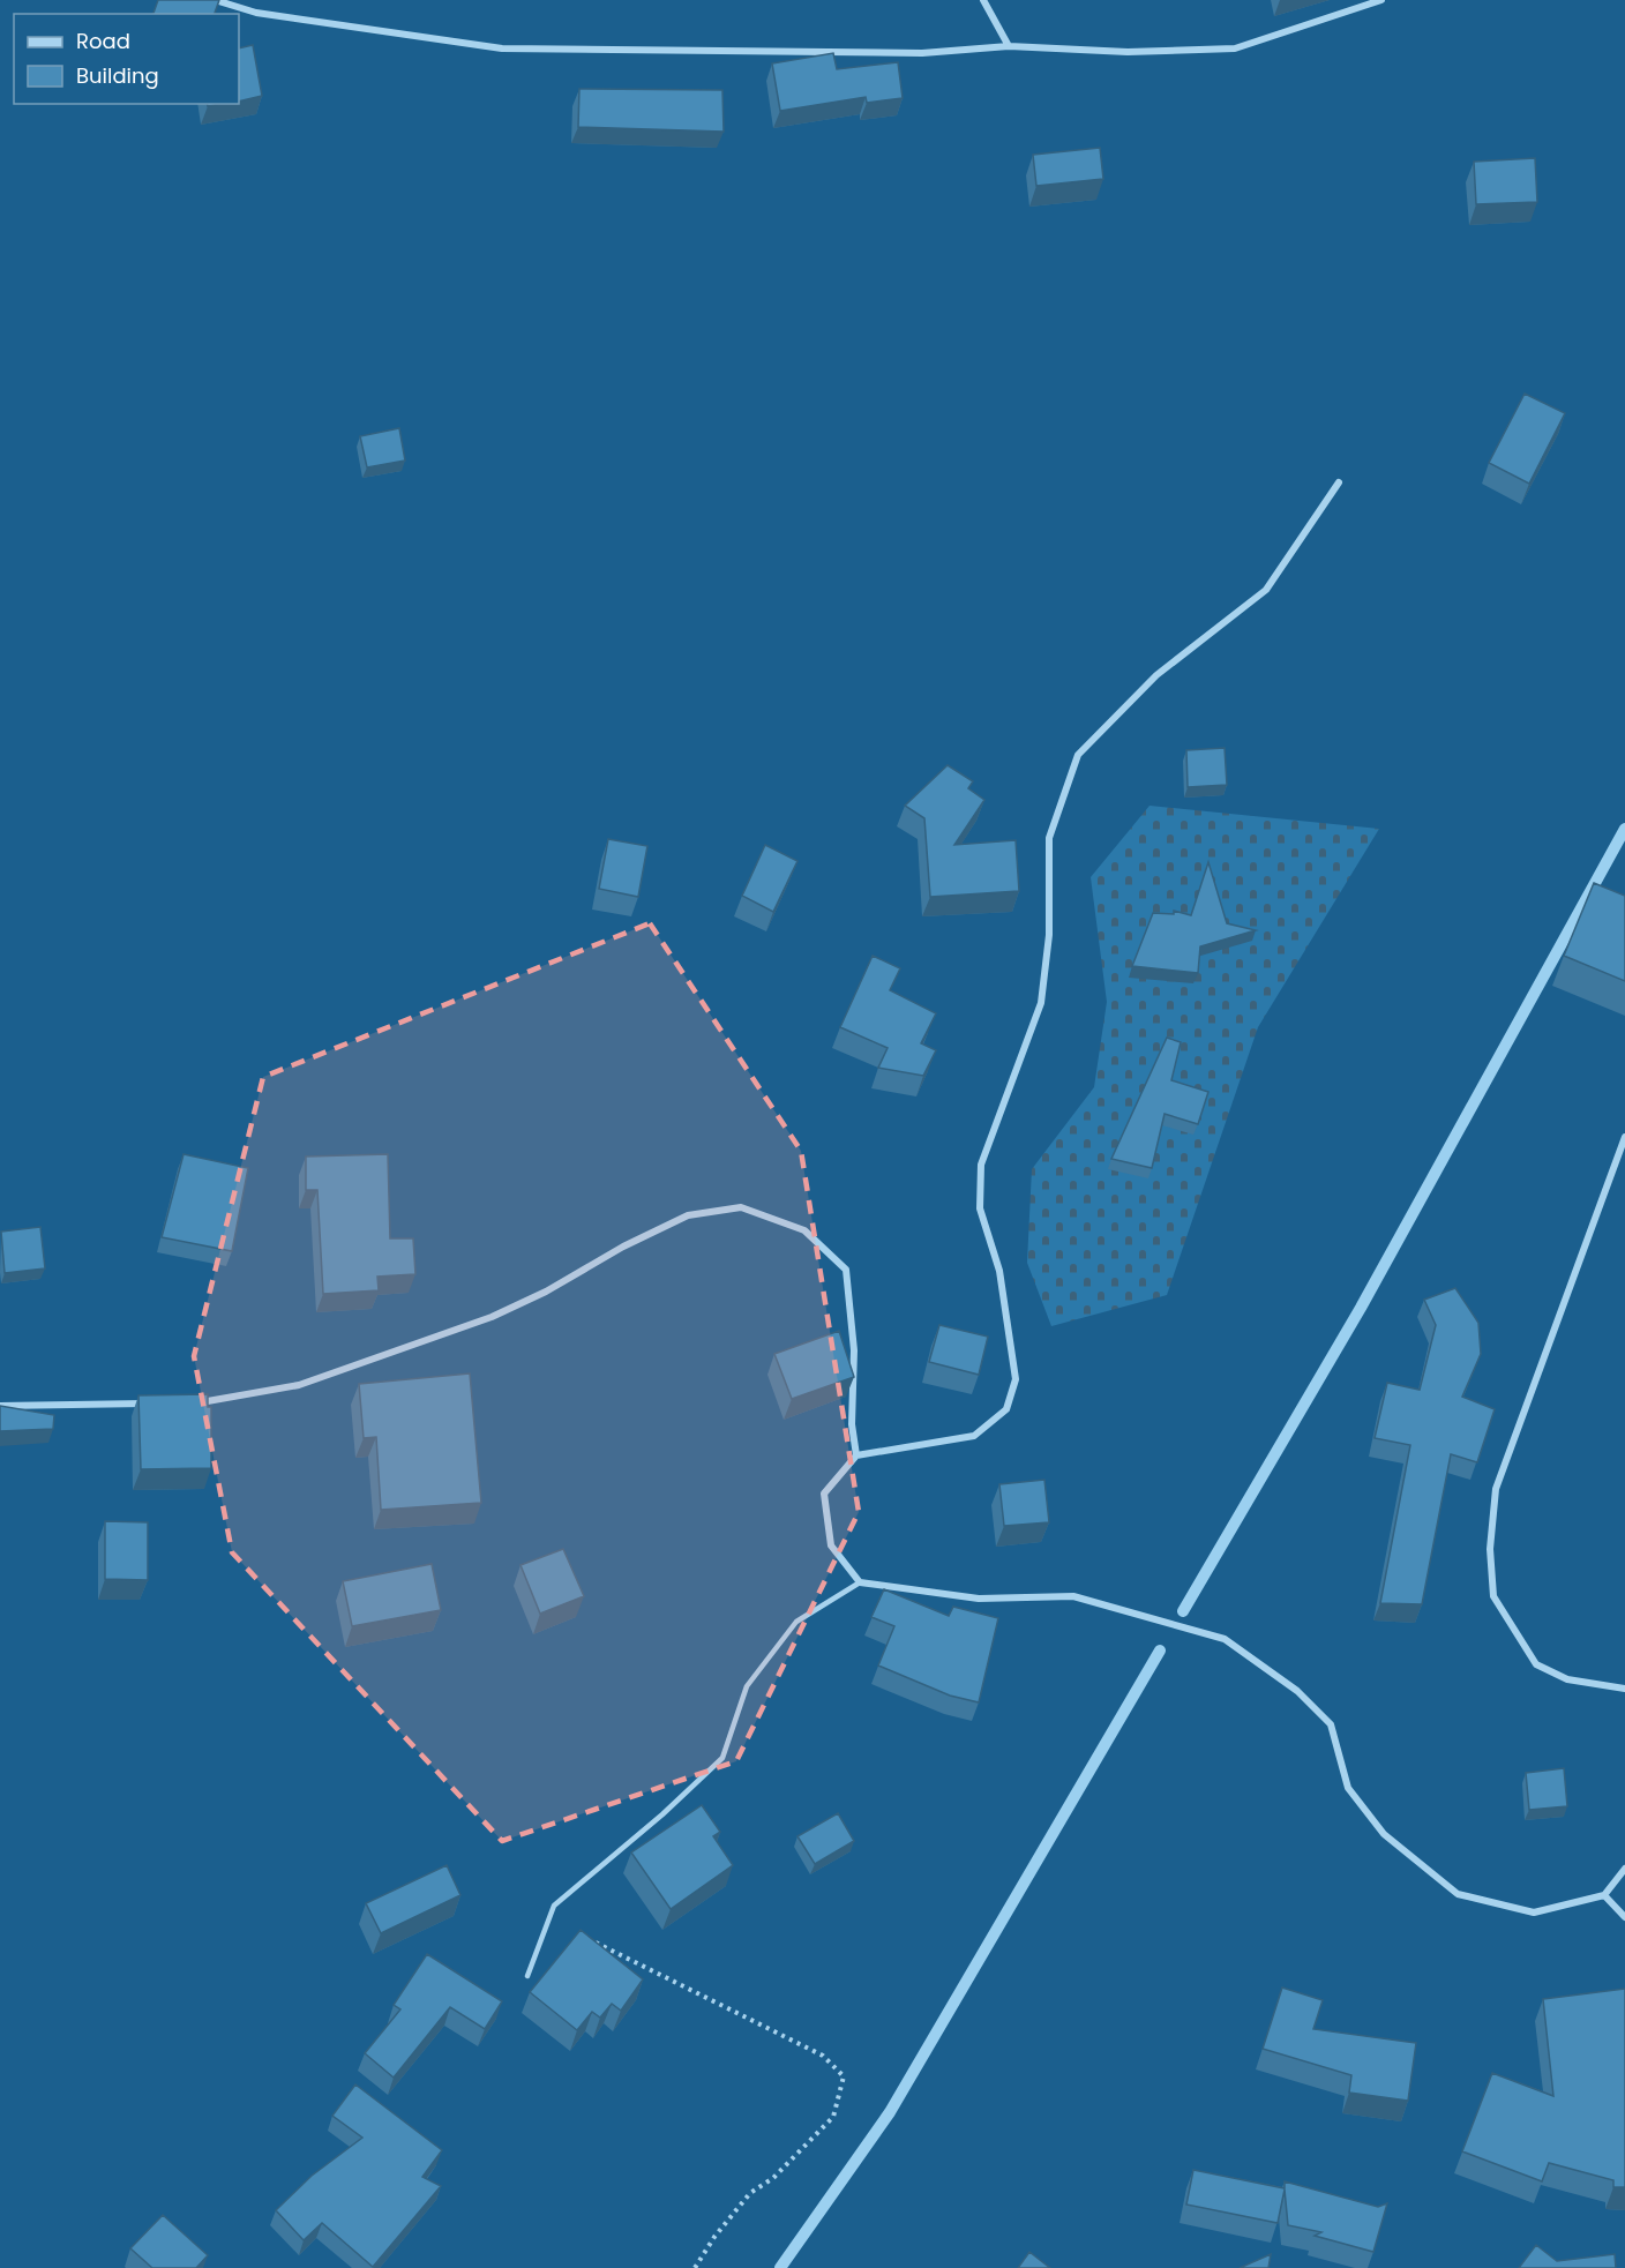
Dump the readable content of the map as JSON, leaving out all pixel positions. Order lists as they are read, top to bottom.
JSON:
{
  "legend": ["Road", "Building"]
}
